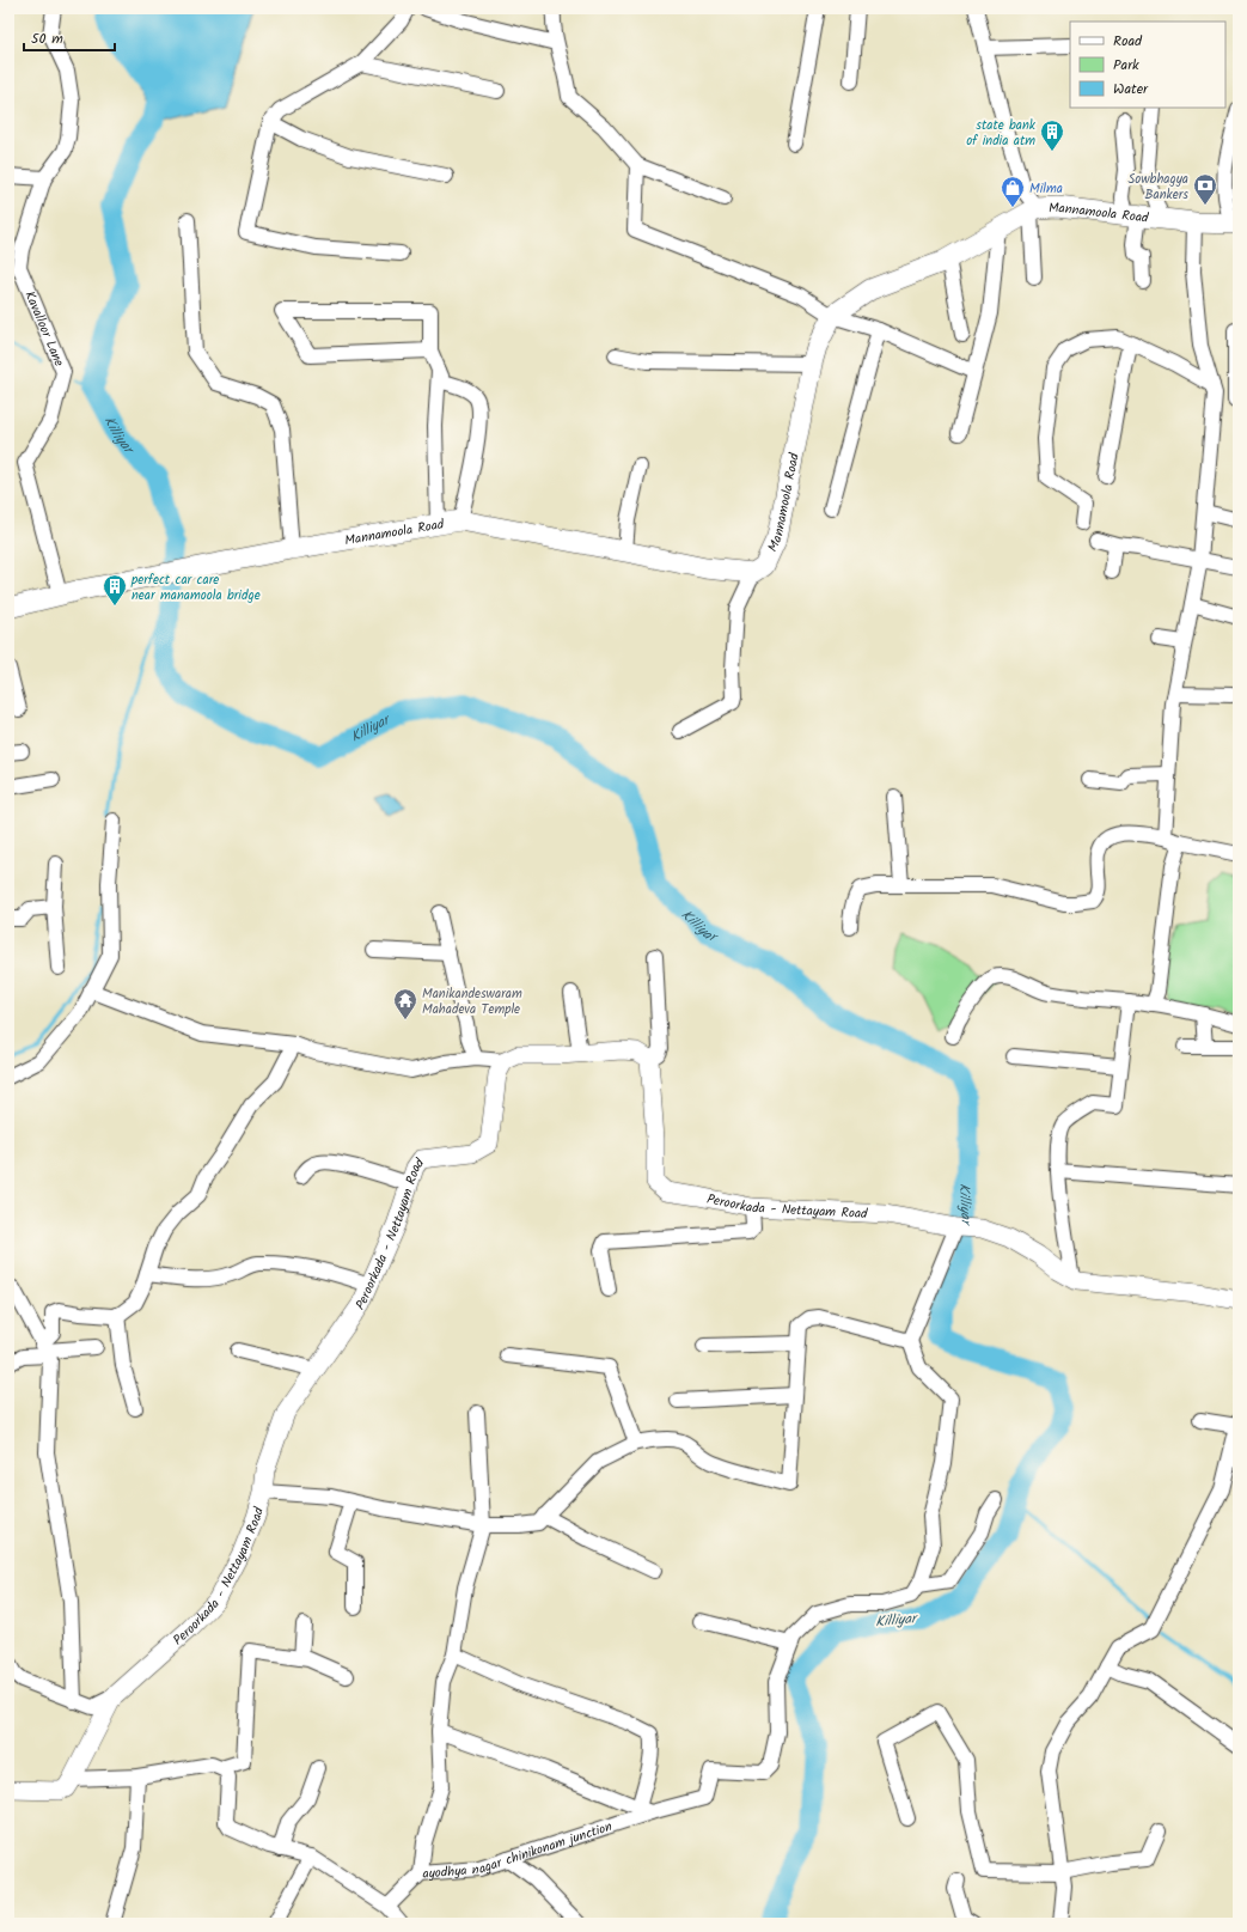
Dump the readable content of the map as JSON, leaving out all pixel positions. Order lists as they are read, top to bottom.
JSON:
{
  "streets": {
    "main road": ["Mannamoola Road"],
    "street": ["Kavalloor Lane", "Peroorkada - Nettayam Road", "ayodhya nagar chinikonam junction"]
  },
  "crossings": [
    ["Mannamoola Road", "Kavalloor Lane"]
  ],
  "water": ["Killiyar"],
  "places": {
    "building": ["state bank of india atm", "perfect car care near manamoola bridge"],
    "bank": ["Sowbhagya Bankers"],
    "shop": ["Milma"],
    "temple": ["Manikandeswaram Mahadeva Temple"]
  },
  "legend": ["Road", "Park", "Water"],
  "scale_bar": "50 m"
}
